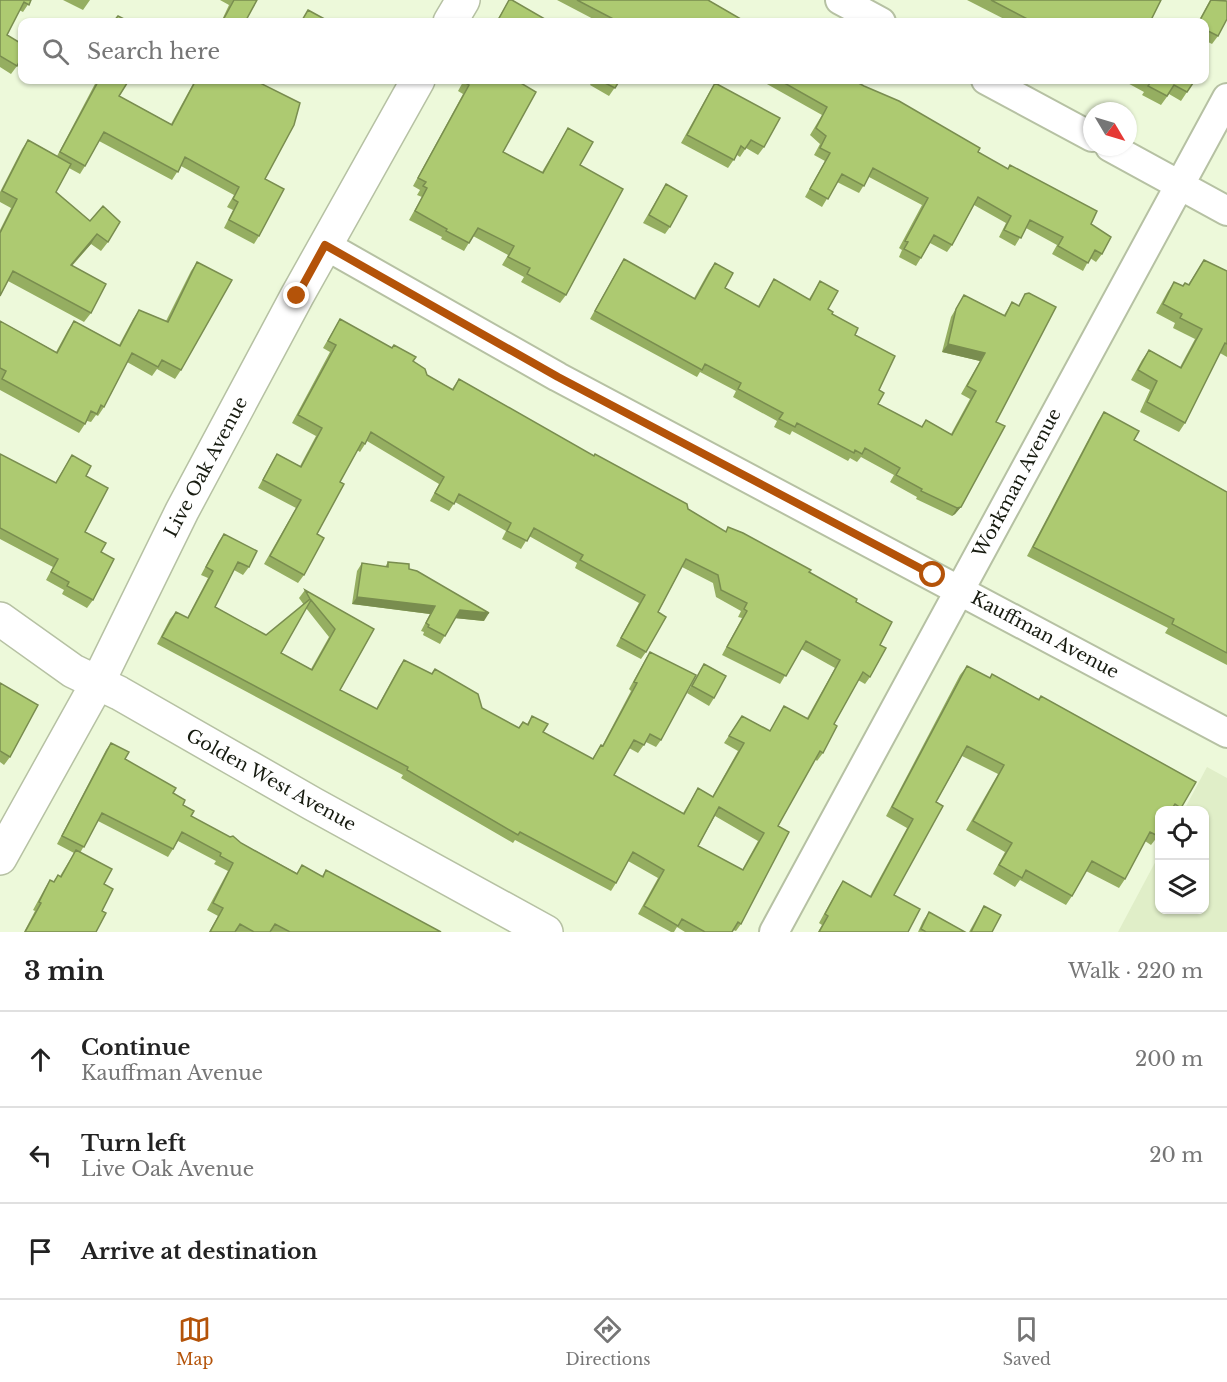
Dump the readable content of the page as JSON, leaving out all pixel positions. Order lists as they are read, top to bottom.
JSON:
{
  "streets": {
    "street": [
      "Live Oak Avenue",
      "Workman Avenue",
      "Kauffman Avenue",
      "Golden West Avenue"
    ]
  },
  "crossings": [
    ["Live Oak Avenue", "Kauffman Avenue"],
    ["Live Oak Avenue", "Golden West Avenue"],
    ["Workman Avenue", "Kauffman Avenue"]
  ],
  "north": "bottom right",
  "page": {
    "search": "Search here",
    "heading": ["3 min", "Walk · 220 m"],
    "list": [
      ["Continue", "Kauffman Avenue", "200 m"],
      ["Turn left", "Live Oak Avenue", "20 m"],
      "Arrive at destination"
    ],
    "nav": ["Map", "Directions", "Saved"]
  }
}
